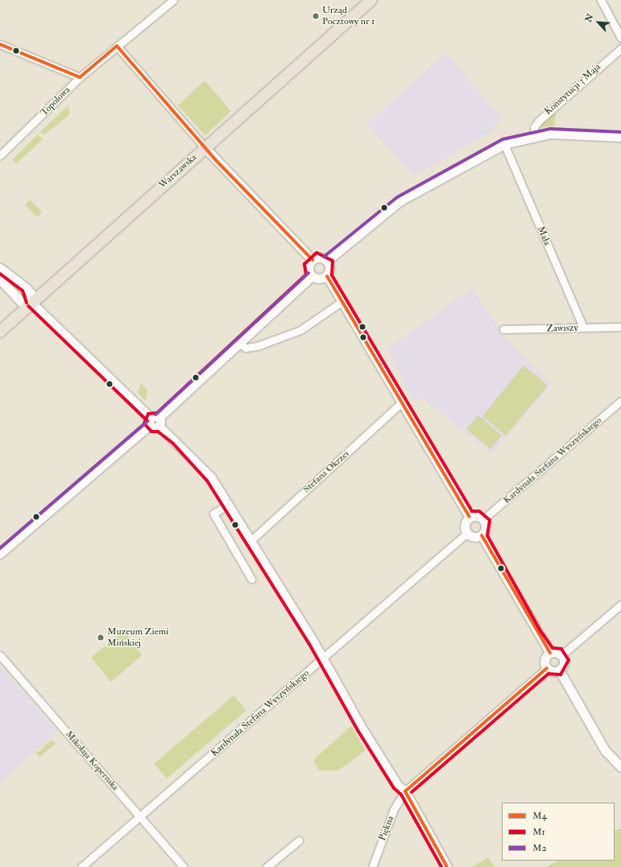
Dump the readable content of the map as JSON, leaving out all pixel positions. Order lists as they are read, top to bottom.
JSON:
{
  "streets": {
    "main road": ["Warszawska"],
    "street": [
      "Konstytucji 3 Maja",
      "Topolowa",
      "Mała",
      "Zawiszy",
      "Kardynała Stefana Wyszyńskiego",
      "Stefana Okrzei",
      "Mikołaja Kopernika",
      "Piękna"
    ]
  },
  "crossings": [
    ["Mała", "Zawiszy"],
    ["Kardynała Stefana Wyszyńskiego", "Mikołaja Kopernika"]
  ],
  "places": ["Urząd Pocztowy nr 1", "Muzeum Ziemi Mińskiej"],
  "lines": ["transit line M4", "transit line M2", "transit line M1"],
  "legend": ["M4", "M1", "M2"],
  "north": "top left"
}
